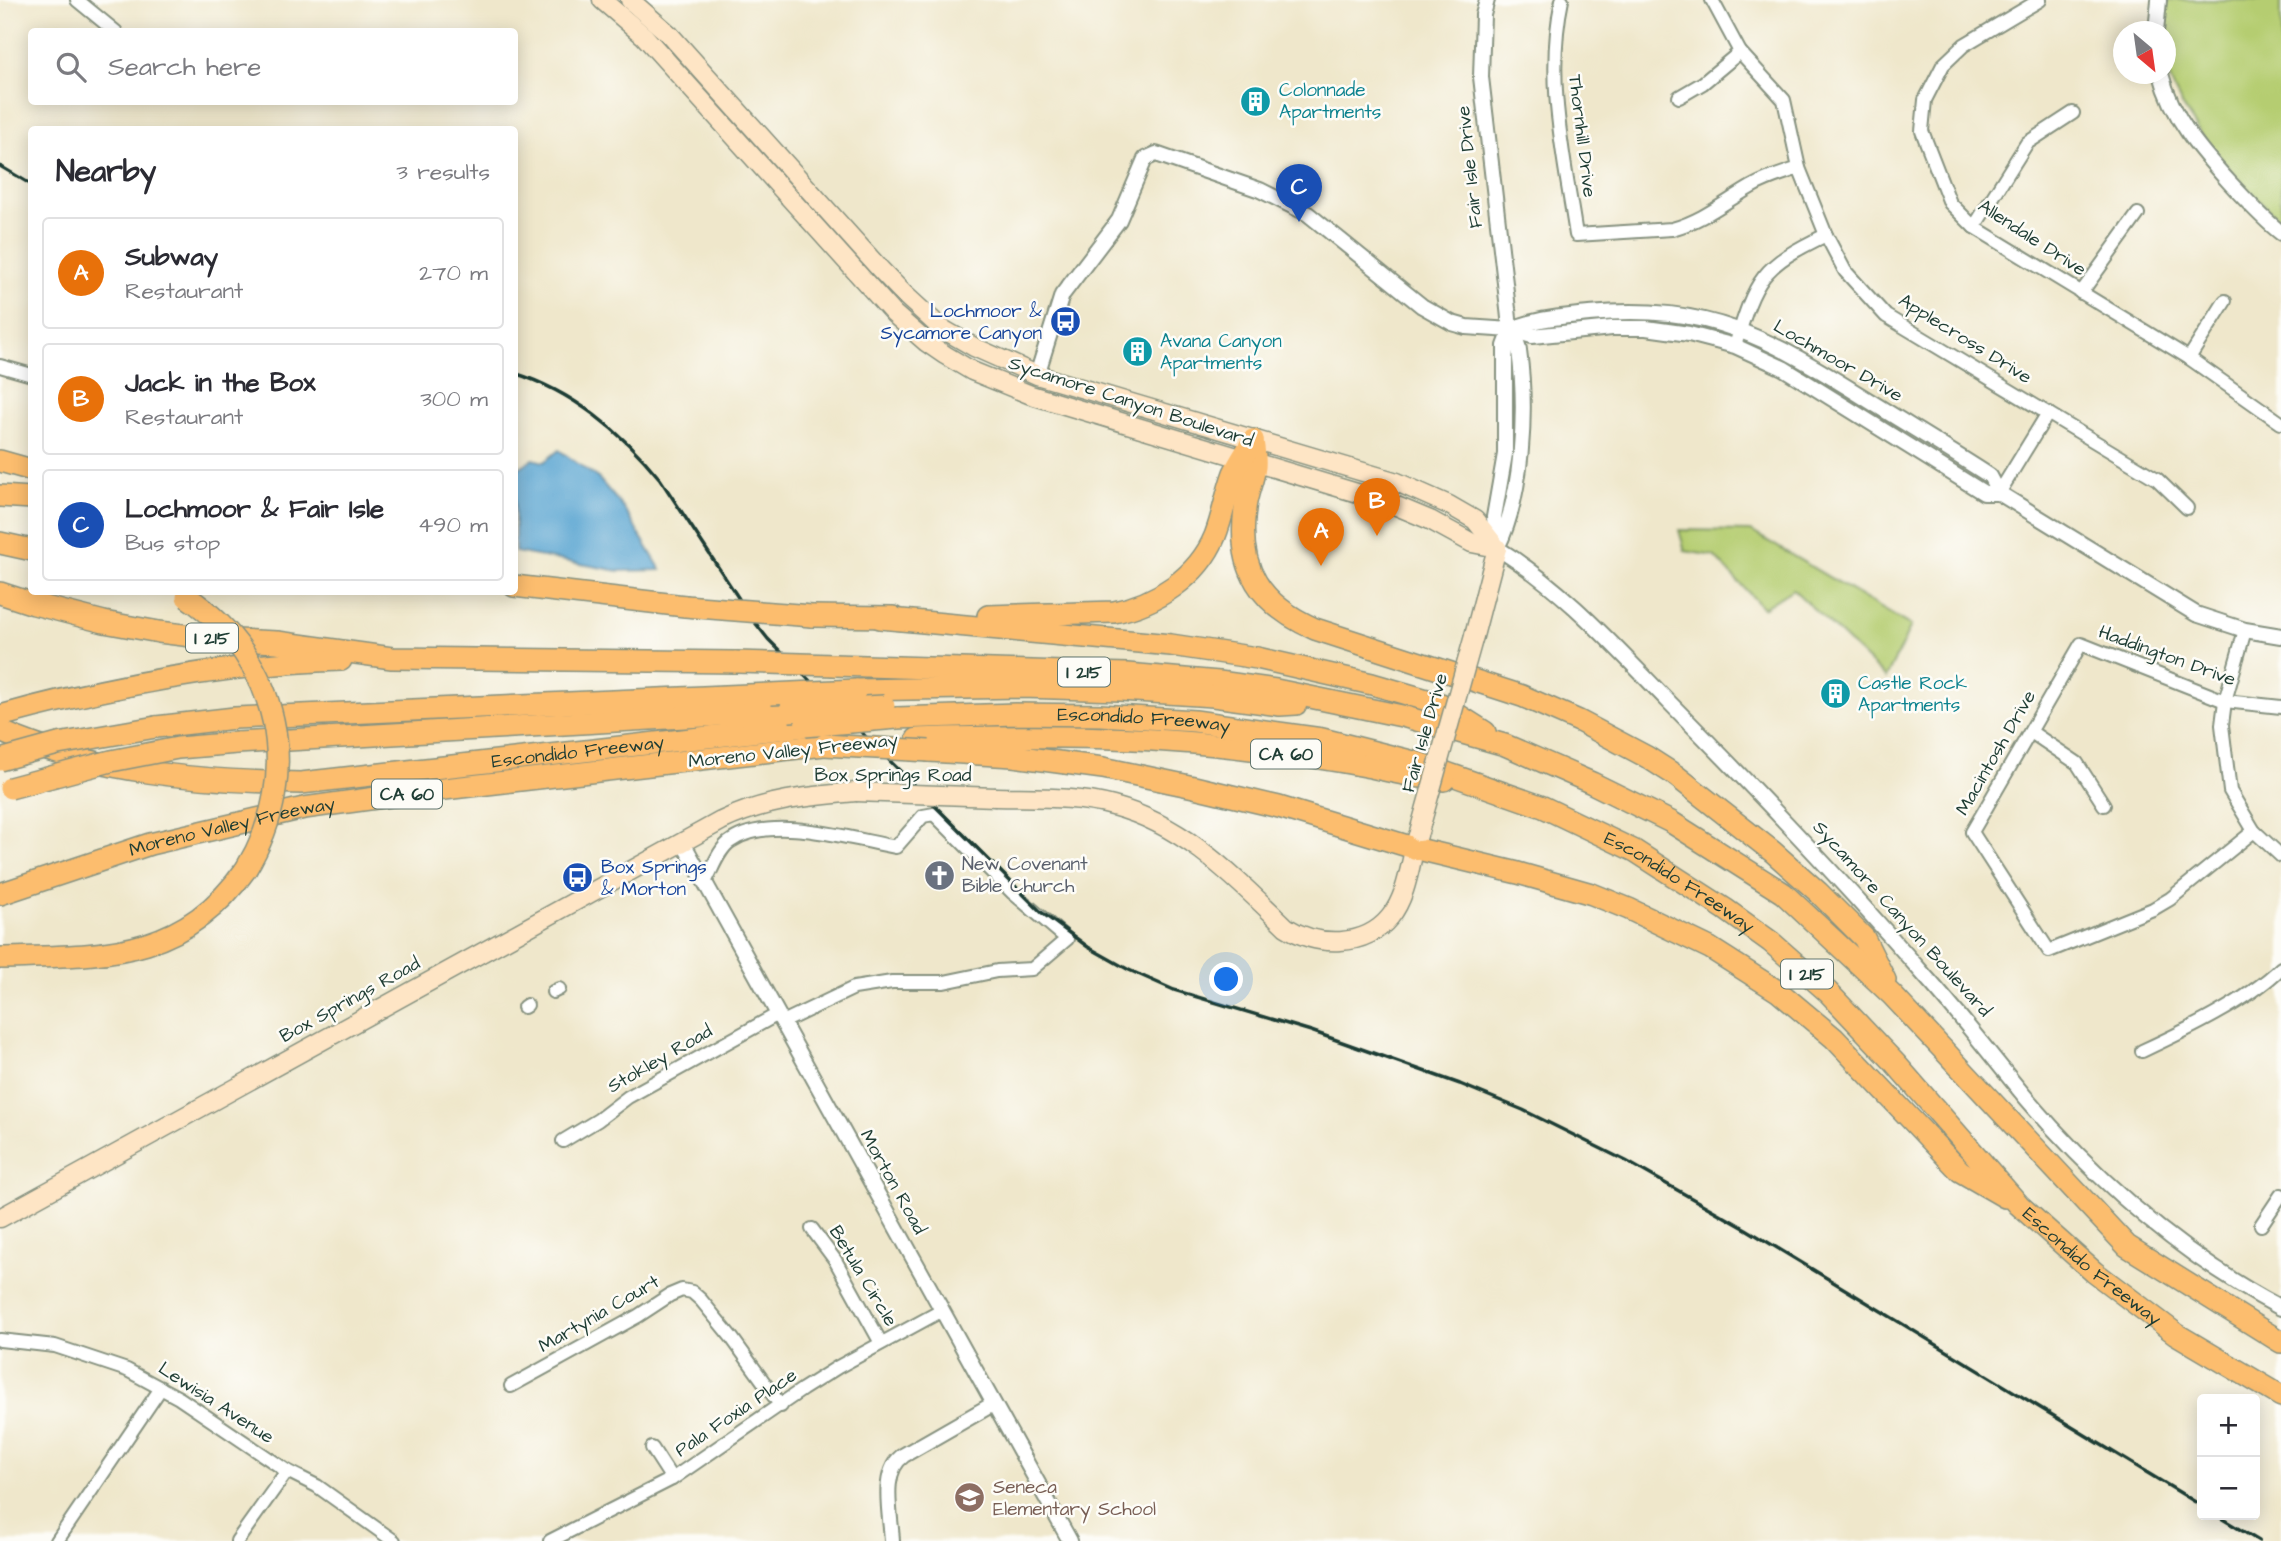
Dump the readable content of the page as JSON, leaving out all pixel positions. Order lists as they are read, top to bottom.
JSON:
{
  "streets": {
    "highway": [
      "I 215",
      "Escondido Freeway",
      "Moreno Valley Freeway",
      "CA 60"
    ],
    "main road": ["Fair Isle Drive", "Sycamore Canyon Boulevard", "Box Springs Road"],
    "street": [
      "Thornhill Drive",
      "Allendale Drive",
      "Applecross Drive",
      "Lochmoor Drive",
      "Haddington Drive",
      "Macintosh Drive",
      "Stokley Road",
      "Morton Road",
      "Betula Circle",
      "Martynia Court",
      "Lewisia Avenue",
      "Pala Foxia Place"
    ]
  },
  "crossings": [
    ["Thornhill Drive", "Applecross Drive"],
    ["Fair Isle Drive", "Lochmoor Drive"],
    ["Fair Isle Drive", "Sycamore Canyon Boulevard"],
    ["Fair Isle Drive", "Box Springs Road"],
    ["Lochmoor Drive", "Sycamore Canyon Boulevard"],
    ["Haddington Drive", "Macintosh Drive"],
    ["Escondido Freeway", "Moreno Valley Freeway"],
    ["Box Springs Road", "Morton Road"],
    ["Stokley Road", "Morton Road"],
    ["Morton Road", "Pala Foxia Place"],
    ["Betula Circle", "Pala Foxia Place"],
    ["Martynia Court", "Pala Foxia Place"]
  ],
  "places": {
    "building": ["Colonnade Apartments", "Avana Canyon Apartments", "Castle Rock Apartments"],
    "bus stop": ["Lochmoor & Sycamore Canyon", "Box Springs & Morton"],
    "church": ["New Covenant Bible Church"],
    "school or university": ["Seneca Elementary School"]
  },
  "north": "bottom right",
  "page": {
    "search": "Search here",
    "heading": ["Nearby", "3 results"],
    "pins": ["C", "B", "A"],
    "list": [
      {
        "mark": "A",
        "name": "Subway",
        "note": "Restaurant",
        "value": "270 m"
      },
      {
        "mark": "B",
        "name": "Jack in the Box",
        "note": "Restaurant",
        "value": "300 m"
      },
      {
        "mark": "C",
        "name": "Lochmoor & Fair Isle",
        "note": "Bus stop",
        "value": "490 m"
      }
    ],
    "map_buttons": ["+", "−"]
  }
}
